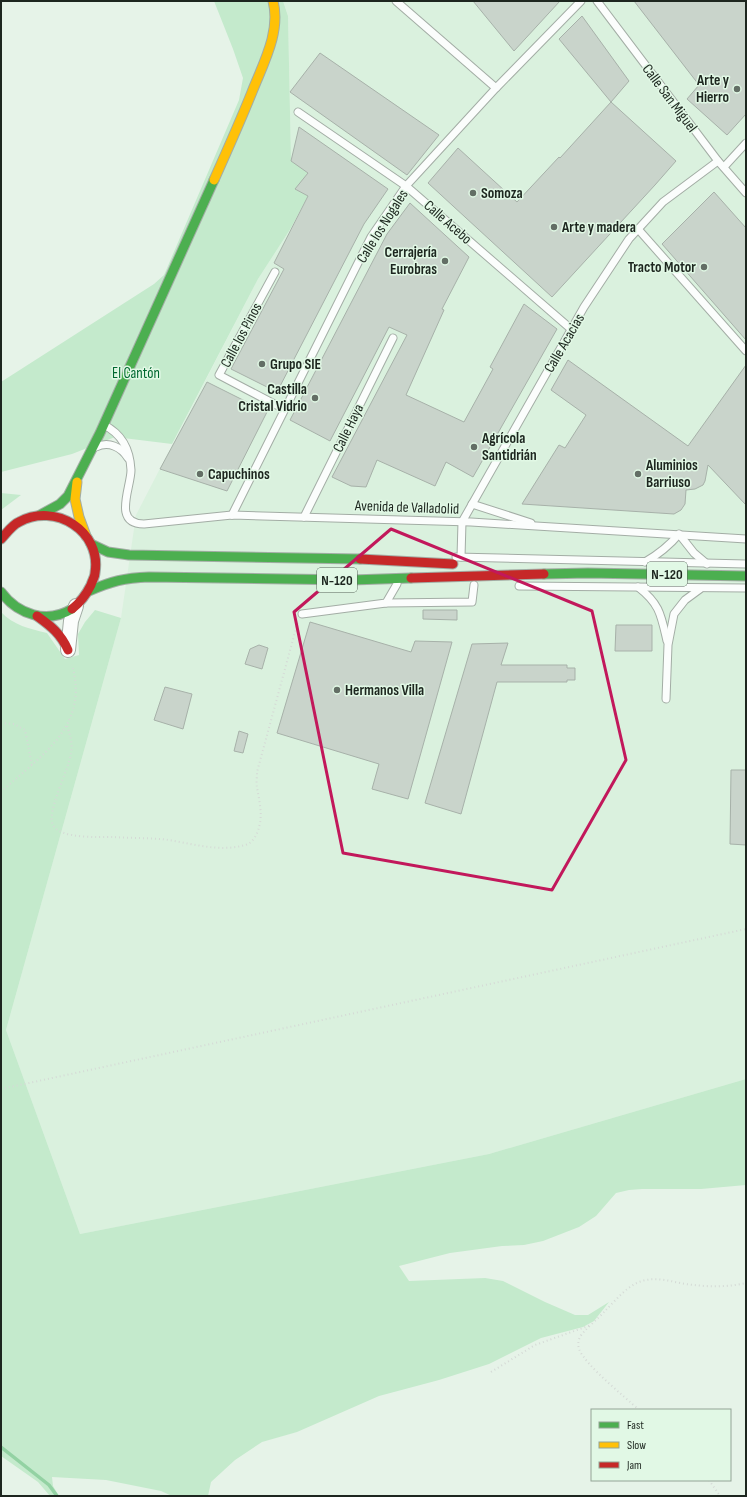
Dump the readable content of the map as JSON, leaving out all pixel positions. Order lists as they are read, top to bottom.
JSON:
{
  "streets": {
    "main road": ["N-120"],
    "lane": [
      "Calle San Miguel",
      "Calle Acebo",
      "Calle los Nogales",
      "Calle los Pinos",
      "Calle Acacias",
      "Calle Haya",
      "Avenida de Valladolid"
    ]
  },
  "crossings": [
    ["Calle San Miguel", "Calle Acacias"],
    ["Calle Acebo", "Calle los Nogales"],
    ["Calle Acebo", "Calle Acacias"],
    ["Calle los Nogales", "Calle los Pinos"],
    ["Calle los Nogales", "Avenida de Valladolid"],
    ["Calle Acacias", "Avenida de Valladolid"],
    ["Calle Haya", "Avenida de Valladolid"]
  ],
  "parks": ["El Cantón"],
  "places": [
    "Arte y Hierro",
    "Somoza",
    "Arte y madera",
    "Cerrajería Eurobras",
    "Tracto Motor",
    "Grupo SIE",
    "Castilla Cristal Vidrio",
    "Agrícola Santidrián",
    "Capuchinos",
    "Aluminios Barriuso",
    "Hermanos Villa"
  ],
  "legend": ["Fast", "Slow", "Jam"]
}
